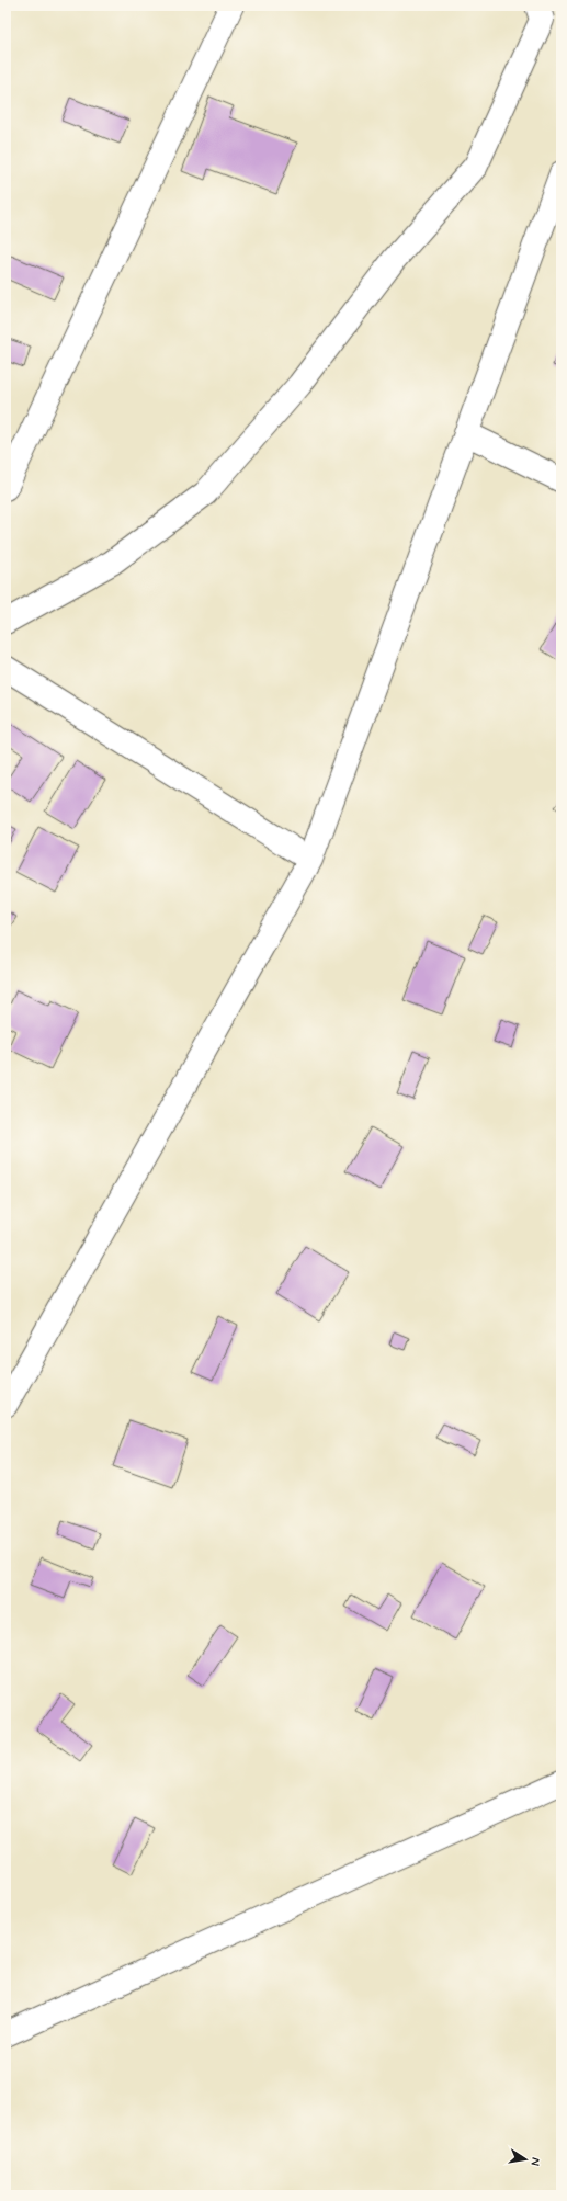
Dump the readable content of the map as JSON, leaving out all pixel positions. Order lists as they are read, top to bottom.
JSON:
{
  "north": "right"
}
